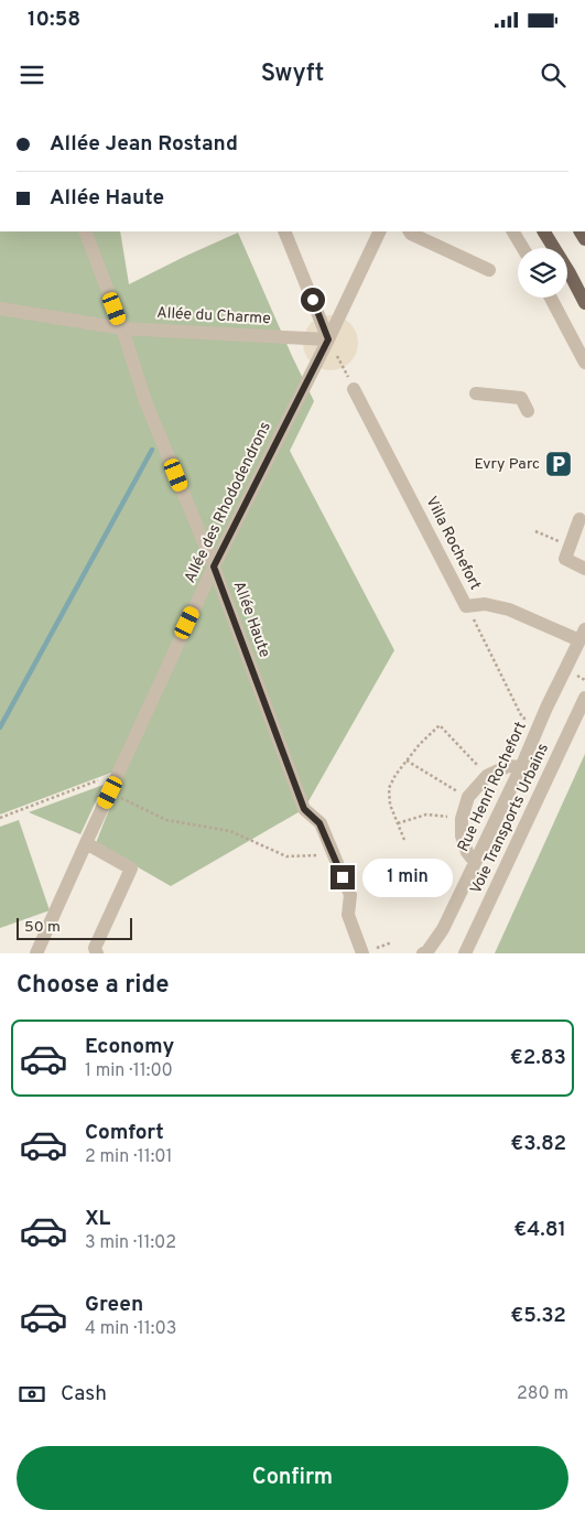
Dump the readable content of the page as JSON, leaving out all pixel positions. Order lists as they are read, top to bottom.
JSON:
{
  "streets": {
    "street": [
      "Allée du Charme",
      "Allée des Rhododendrons",
      "Villa Rochefort",
      "Allée Haute",
      "Rue Henri Rochefort",
      "Voie Transports Urbains"
    ]
  },
  "crossings": [
    ["Allée du Charme", "Allée des Rhododendrons"],
    ["Allée du Charme", "Allée Haute"],
    ["Allée des Rhododendrons", "Allée Haute"],
    ["Villa Rochefort", "Rue Henri Rochefort"]
  ],
  "places": {
    "parking": ["Evry Parc"]
  },
  "scale_bar": "50 m",
  "page": {
    "status": "10:58",
    "header": "Swyft",
    "banner": ["Allée Jean Rostand", "Allée Haute"],
    "bubble": "1 min",
    "scale": "50 m",
    "heading": "Choose a ride",
    "list": [
      {
        "name": "Economy",
        "note": "1 min · 11:00",
        "value": "€2.83"
      },
      {
        "name": "Comfort",
        "note": "2 min · 11:01",
        "value": "€3.82"
      },
      {
        "name": "XL",
        "note": "3 min · 11:02",
        "value": "€4.81"
      },
      {
        "name": "Green",
        "note": "4 min · 11:03",
        "value": "€5.32"
      }
    ],
    "pay": ["Cash", "280 m"],
    "buttons": "Confirm"
  }
}
